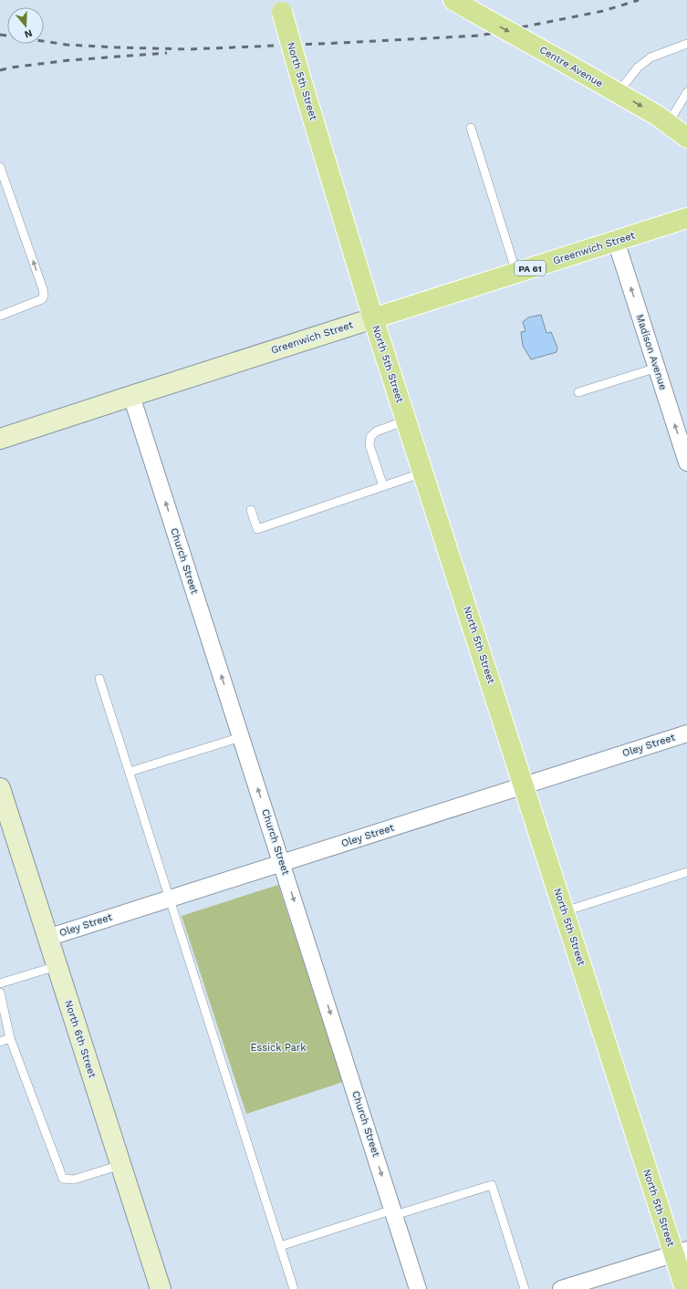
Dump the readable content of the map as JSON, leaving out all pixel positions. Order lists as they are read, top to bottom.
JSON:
{
  "streets": {
    "main road": [
      "Centre Avenue",
      "North 5th Street",
      "Greenwich Street",
      "PA 61"
    ],
    "street": [
      "Madison Avenue",
      "Church Street",
      "Oley Street",
      "North 6th Street"
    ]
  },
  "crossings": [
    ["North 5th Street", "Greenwich Street"],
    ["North 5th Street", "Oley Street"],
    ["Greenwich Street", "Madison Avenue"],
    ["Greenwich Street", "Church Street"],
    ["Church Street", "Oley Street"],
    ["Oley Street", "North 6th Street"]
  ],
  "one_way": ["Centre Avenue", "Madison Avenue"],
  "parks": ["Essick Park"],
  "north": "bottom"
}
